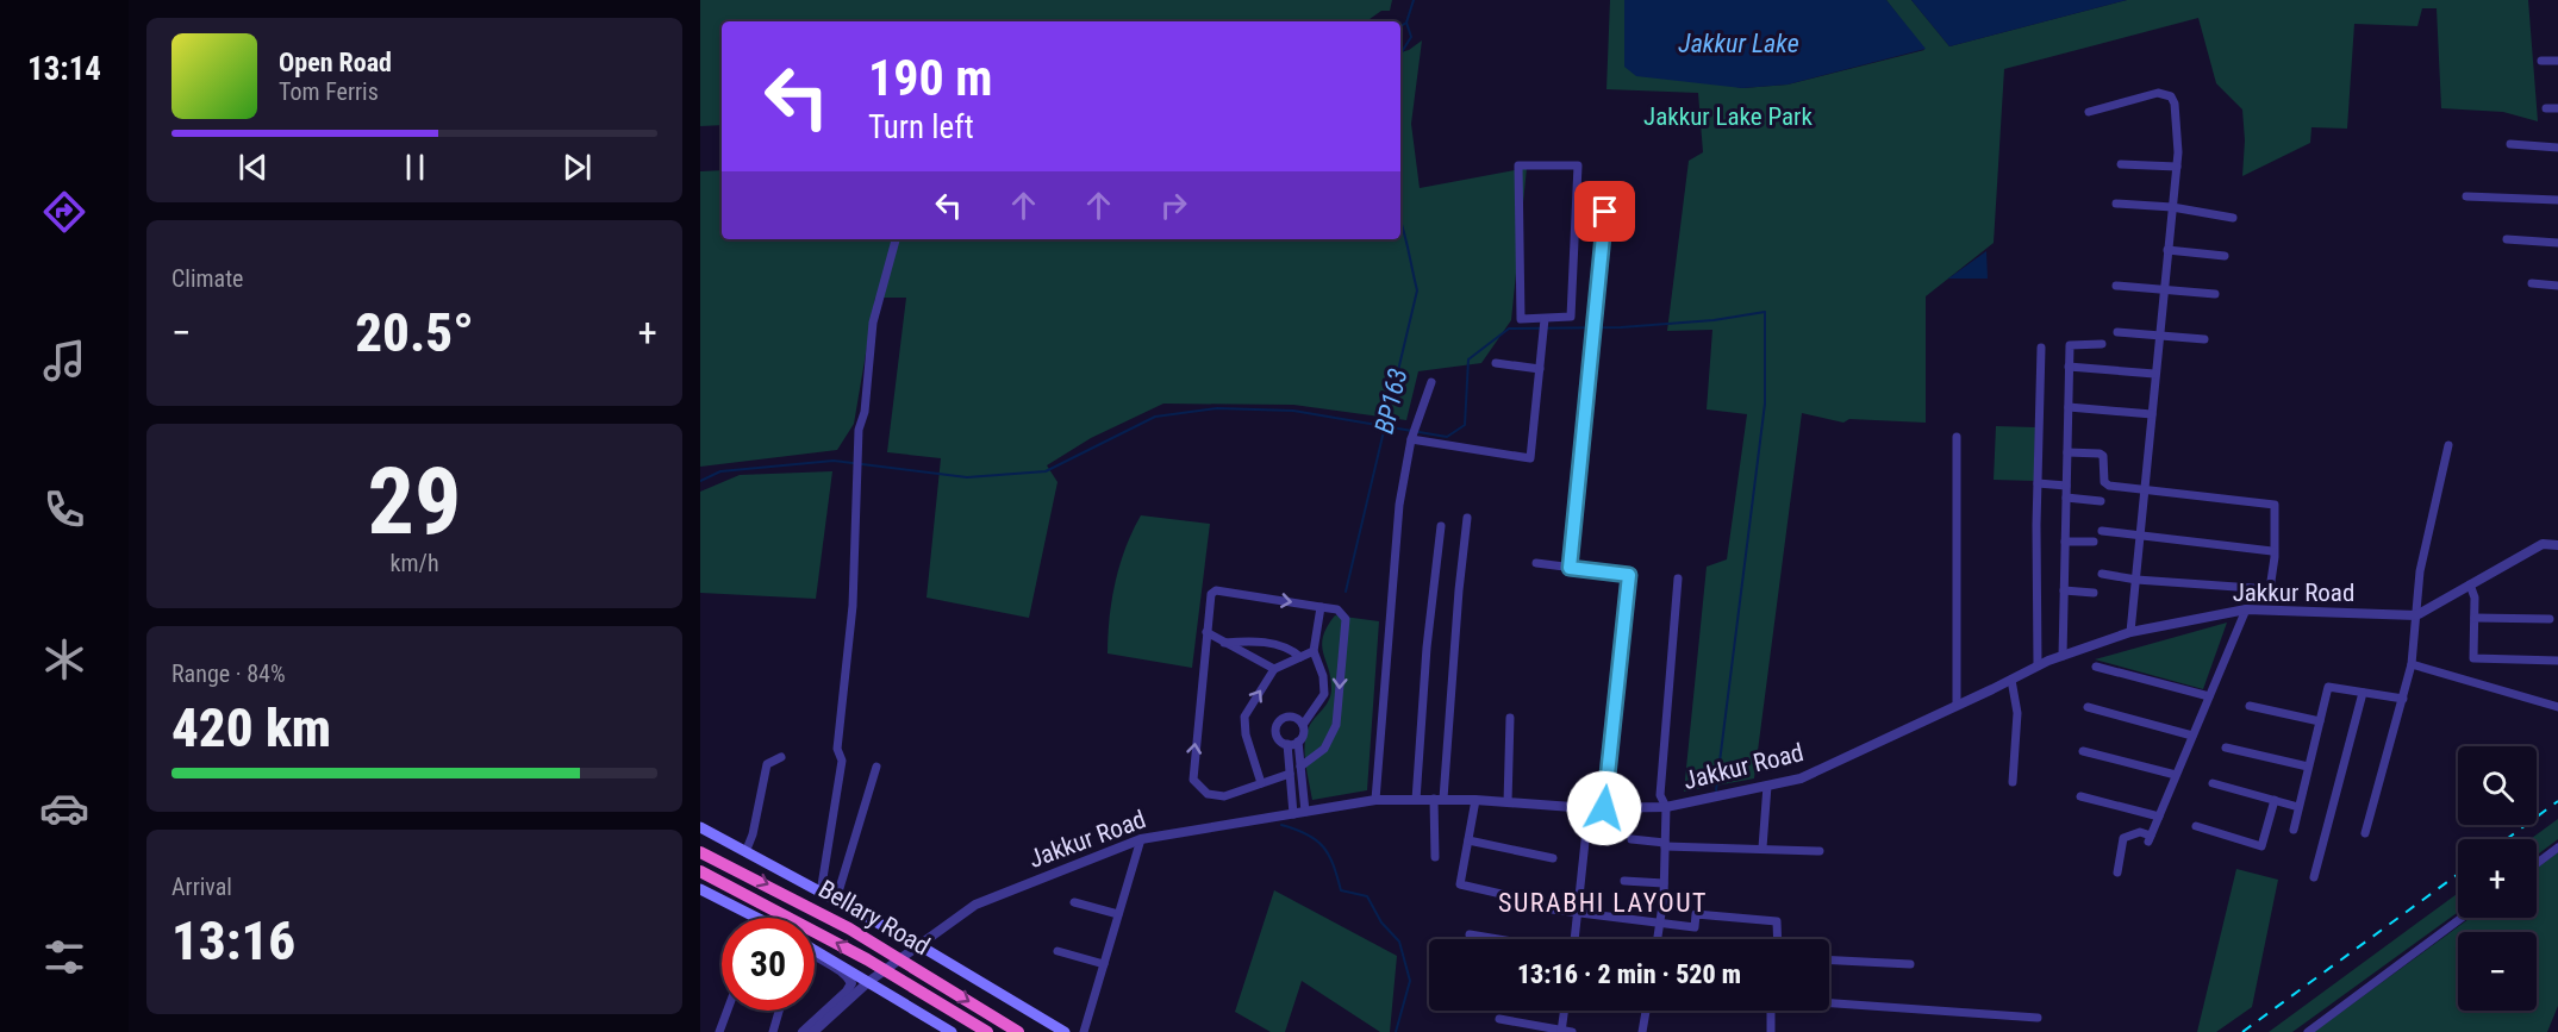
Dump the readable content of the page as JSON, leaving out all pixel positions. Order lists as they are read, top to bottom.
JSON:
{
  "streets": {
    "highway": ["Bellary Road"],
    "street": ["Jakkur Road"]
  },
  "districts": ["SURABHI LAYOUT"],
  "water": ["Jakkur Lake", "BP163"],
  "parks": ["Jakkur Lake Park"],
  "page": {
    "tabs": "13:14",
    "turn": ["190 m", "Turn left"],
    "song": ["Open Road", "Tom Ferris"],
    "tile": [
      "Climate",
      ["29", "km/h"],
      ["Range · 84%", "420 km"],
      ["Arrival", "13:16"]
    ],
    "heat": ["−", "20.5°", "+"],
    "map_buttons": ["+", "−"],
    "limit": "30",
    "trip": "13:16 · 2 min · 520 m"
  }
}
